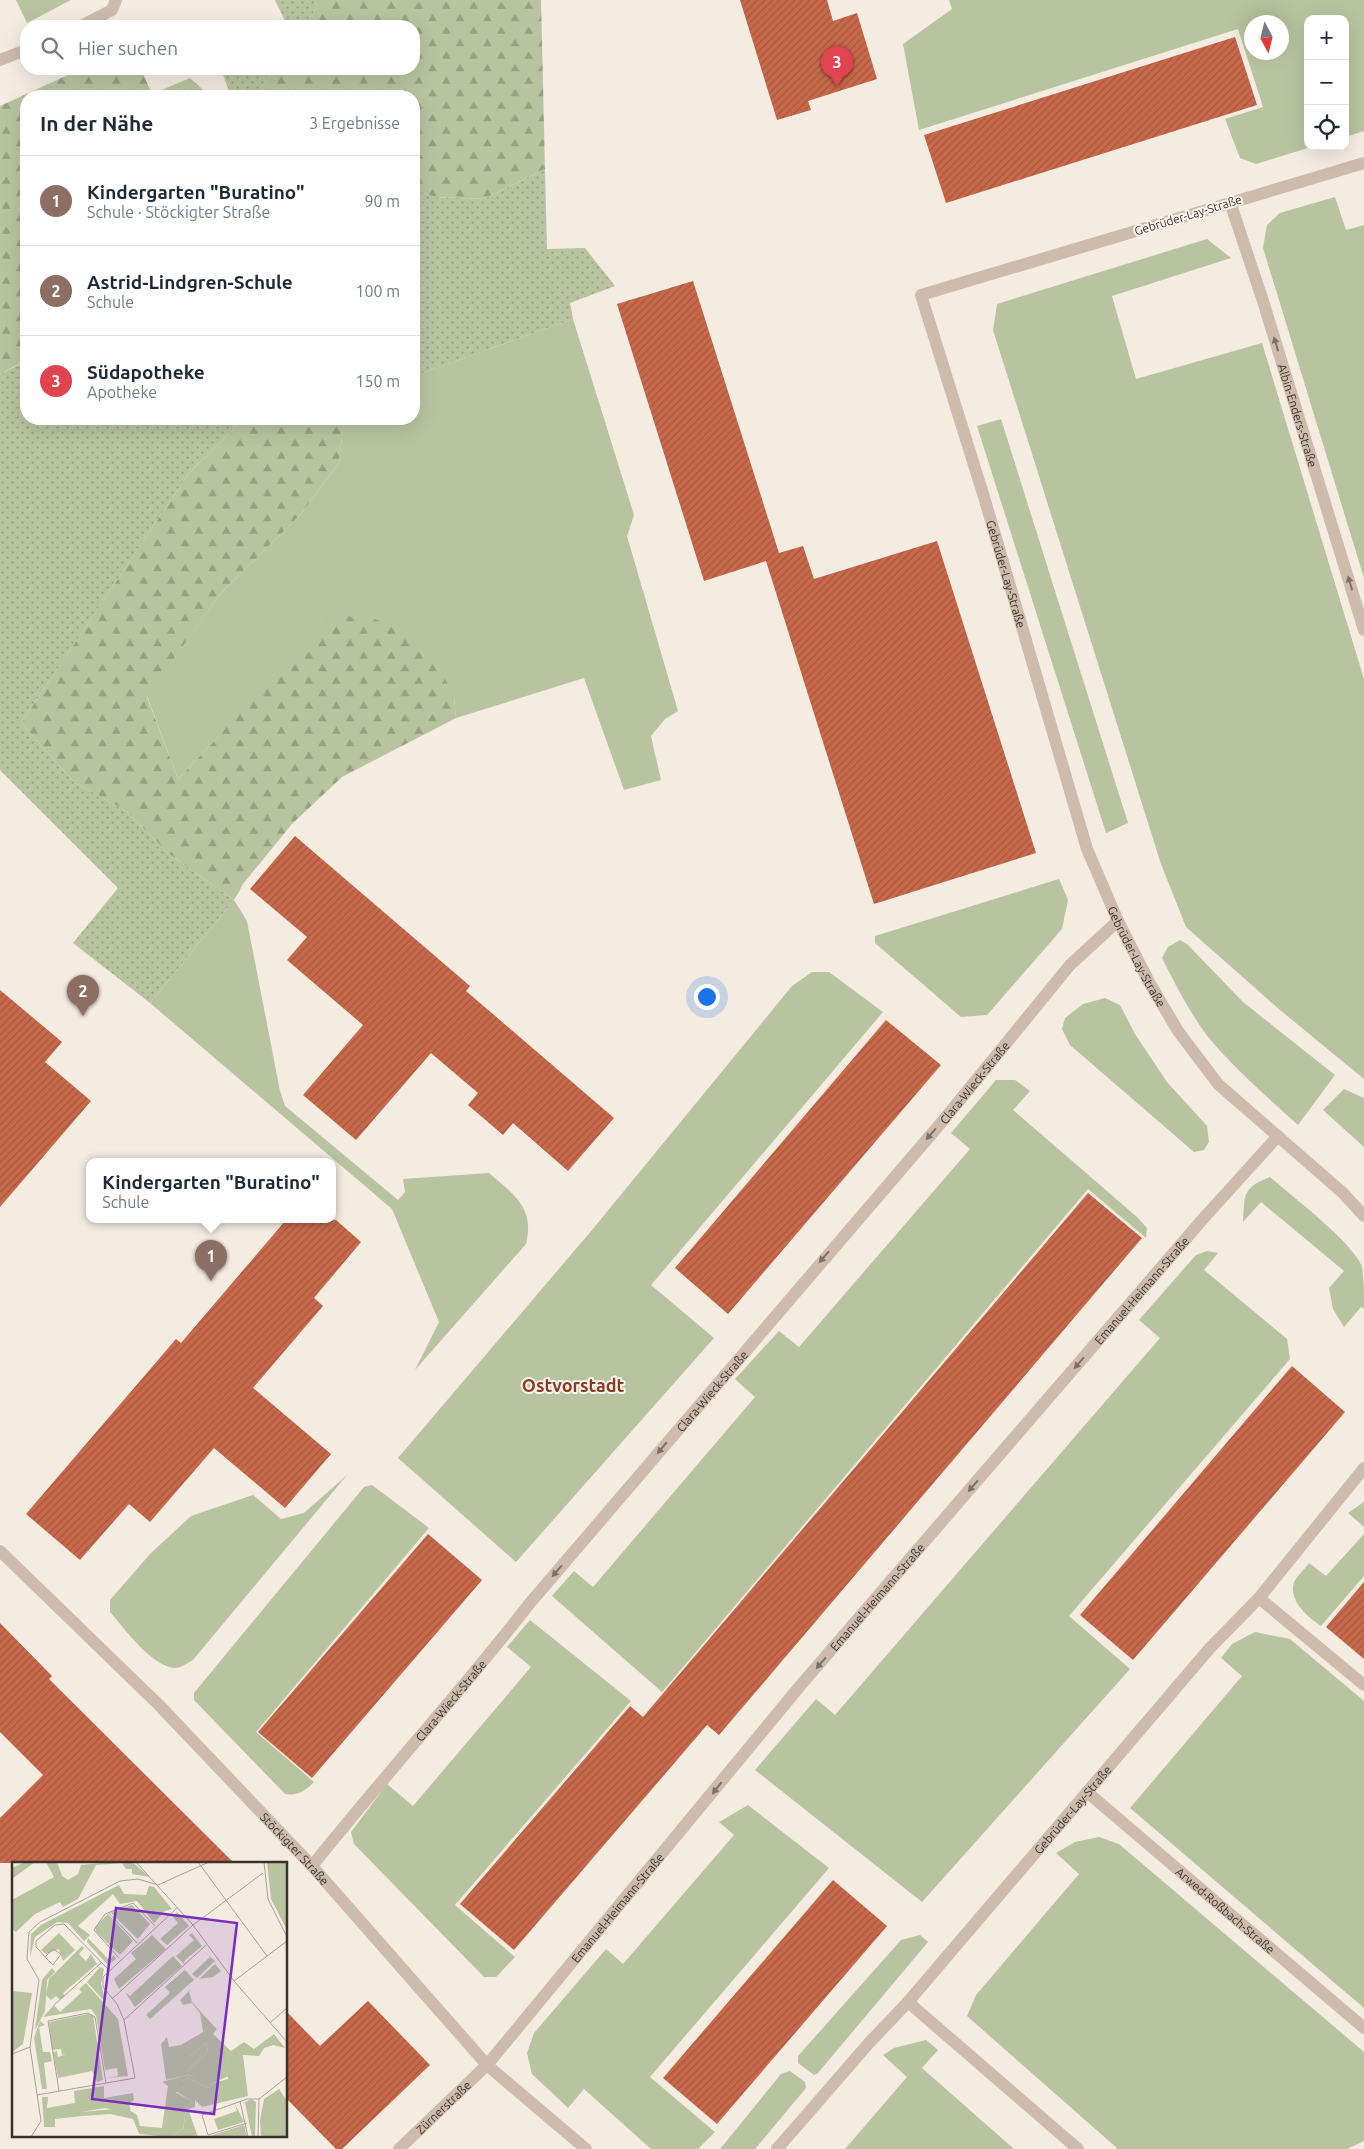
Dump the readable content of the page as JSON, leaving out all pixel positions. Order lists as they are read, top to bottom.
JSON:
{
  "streets": {
    "street": [
      "Gebrüder-Lay-Straße",
      "Albin-Enders-Straße",
      "Clara-Wieck-Straße",
      "Emanuel-Heimann-Straße",
      "Stöckigter Straße",
      "Arwed-Roßbach-Straße",
      "Zürnerstraße"
    ]
  },
  "crossings": [
    ["Gebrüder-Lay-Straße", "Albin-Enders-Straße"],
    ["Gebrüder-Lay-Straße", "Clara-Wieck-Straße"],
    ["Gebrüder-Lay-Straße", "Emanuel-Heimann-Straße"],
    ["Gebrüder-Lay-Straße", "Arwed-Roßbach-Straße"],
    ["Clara-Wieck-Straße", "Stöckigter Straße"],
    ["Emanuel-Heimann-Straße", "Stöckigter Straße"],
    ["Emanuel-Heimann-Straße", "Zürnerstraße"],
    ["Stöckigter Straße", "Zürnerstraße"]
  ],
  "one_way": ["Albin-Enders-Straße", "Clara-Wieck-Straße", "Emanuel-Heimann-Straße"],
  "districts": ["Ostvorstadt"],
  "north": "bottom",
  "page": {
    "map_buttons": ["+", "−"],
    "search": "Hier suchen",
    "pins": ["3", "2", "1"],
    "heading": ["In der Nähe", "3 Ergebnisse"],
    "list": [
      {
        "mark": "1",
        "name": "Kindergarten \"Buratino\"",
        "note": "Schule · Stöckigter Straße",
        "value": "90 m"
      },
      {
        "mark": "2",
        "name": "Astrid-Lindgren-Schule",
        "note": "Schule",
        "value": "100 m"
      },
      {
        "mark": "3",
        "name": "Südapotheke",
        "note": "Apotheke",
        "value": "150 m"
      }
    ],
    "popup": ["Kindergarten \"Buratino\"", "Schule"]
  }
}
